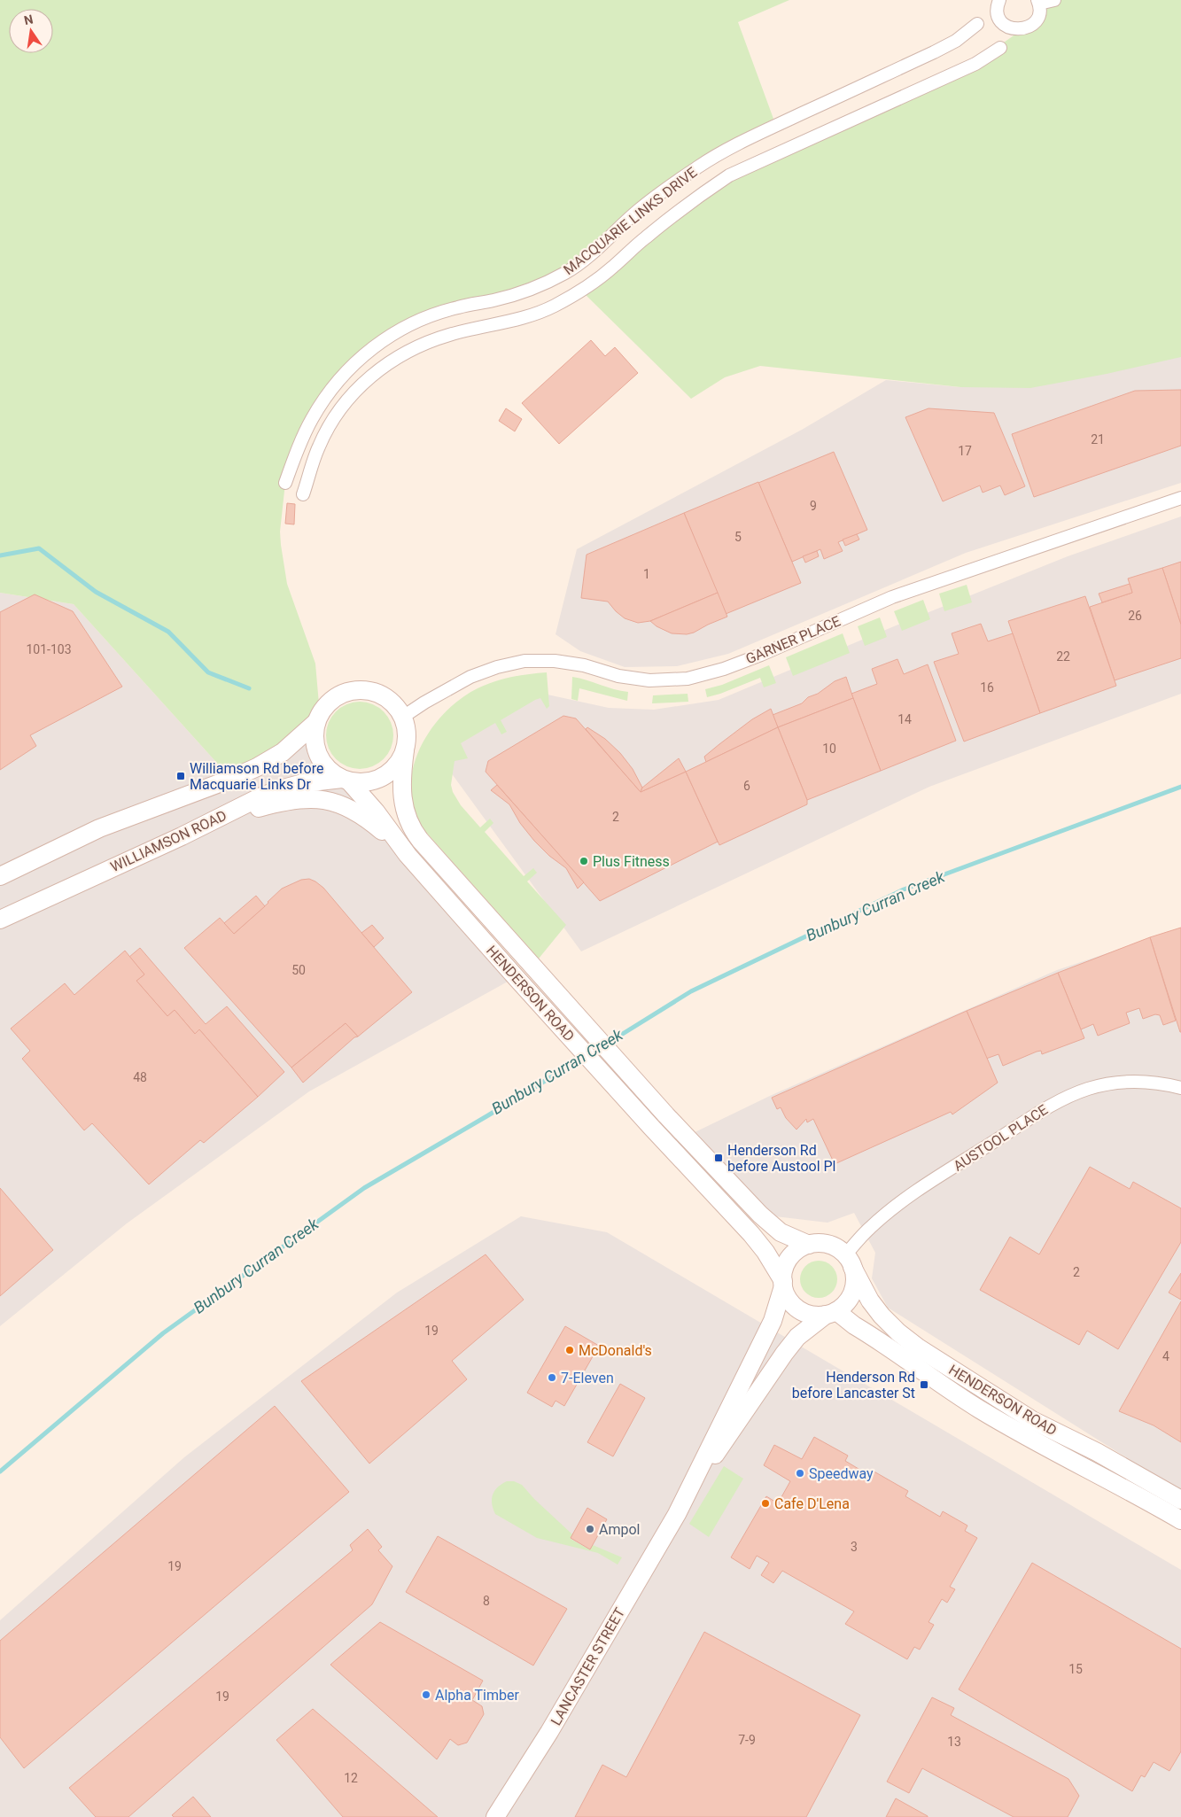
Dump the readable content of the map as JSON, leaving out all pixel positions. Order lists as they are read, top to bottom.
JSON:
{
  "streets": {
    "main road": ["WILLIAMSON ROAD", "HENDERSON ROAD", "LANCASTER STREET"],
    "street": ["MACQUARIE LINKS DRIVE", "GARNER PLACE", "AUSTOOL PLACE"]
  },
  "crossings": [
    ["GARNER PLACE", "WILLIAMSON ROAD"],
    ["GARNER PLACE", "HENDERSON ROAD"],
    ["WILLIAMSON ROAD", "HENDERSON ROAD"],
    ["HENDERSON ROAD", "AUSTOOL PLACE"],
    ["HENDERSON ROAD", "LANCASTER STREET"],
    ["AUSTOOL PLACE", "LANCASTER STREET"]
  ],
  "water": ["Bunbury Curran Creek"],
  "places": {
    "transit": ["Williamson Rd before Macquarie Links Dr", "Henderson Rd before Austool Pl", "Henderson Rd before Lancaster St"],
    "other": [
      "Plus Fitness",
      "McDonald's",
      "7-Eleven",
      "Speedway",
      "Cafe D'Lena",
      "Ampol",
      "Alpha Timber"
    ]
  },
  "house_numbers": [
    "21",
    "17",
    "9",
    "5",
    "1",
    "26",
    "101-103",
    "22",
    "16",
    "14",
    "10",
    "6",
    "2",
    "50",
    "48",
    "2",
    "19",
    "4",
    "3",
    "19",
    "8",
    "15",
    "19",
    "7-9",
    "13",
    "12"
  ],
  "north": "top"
}
